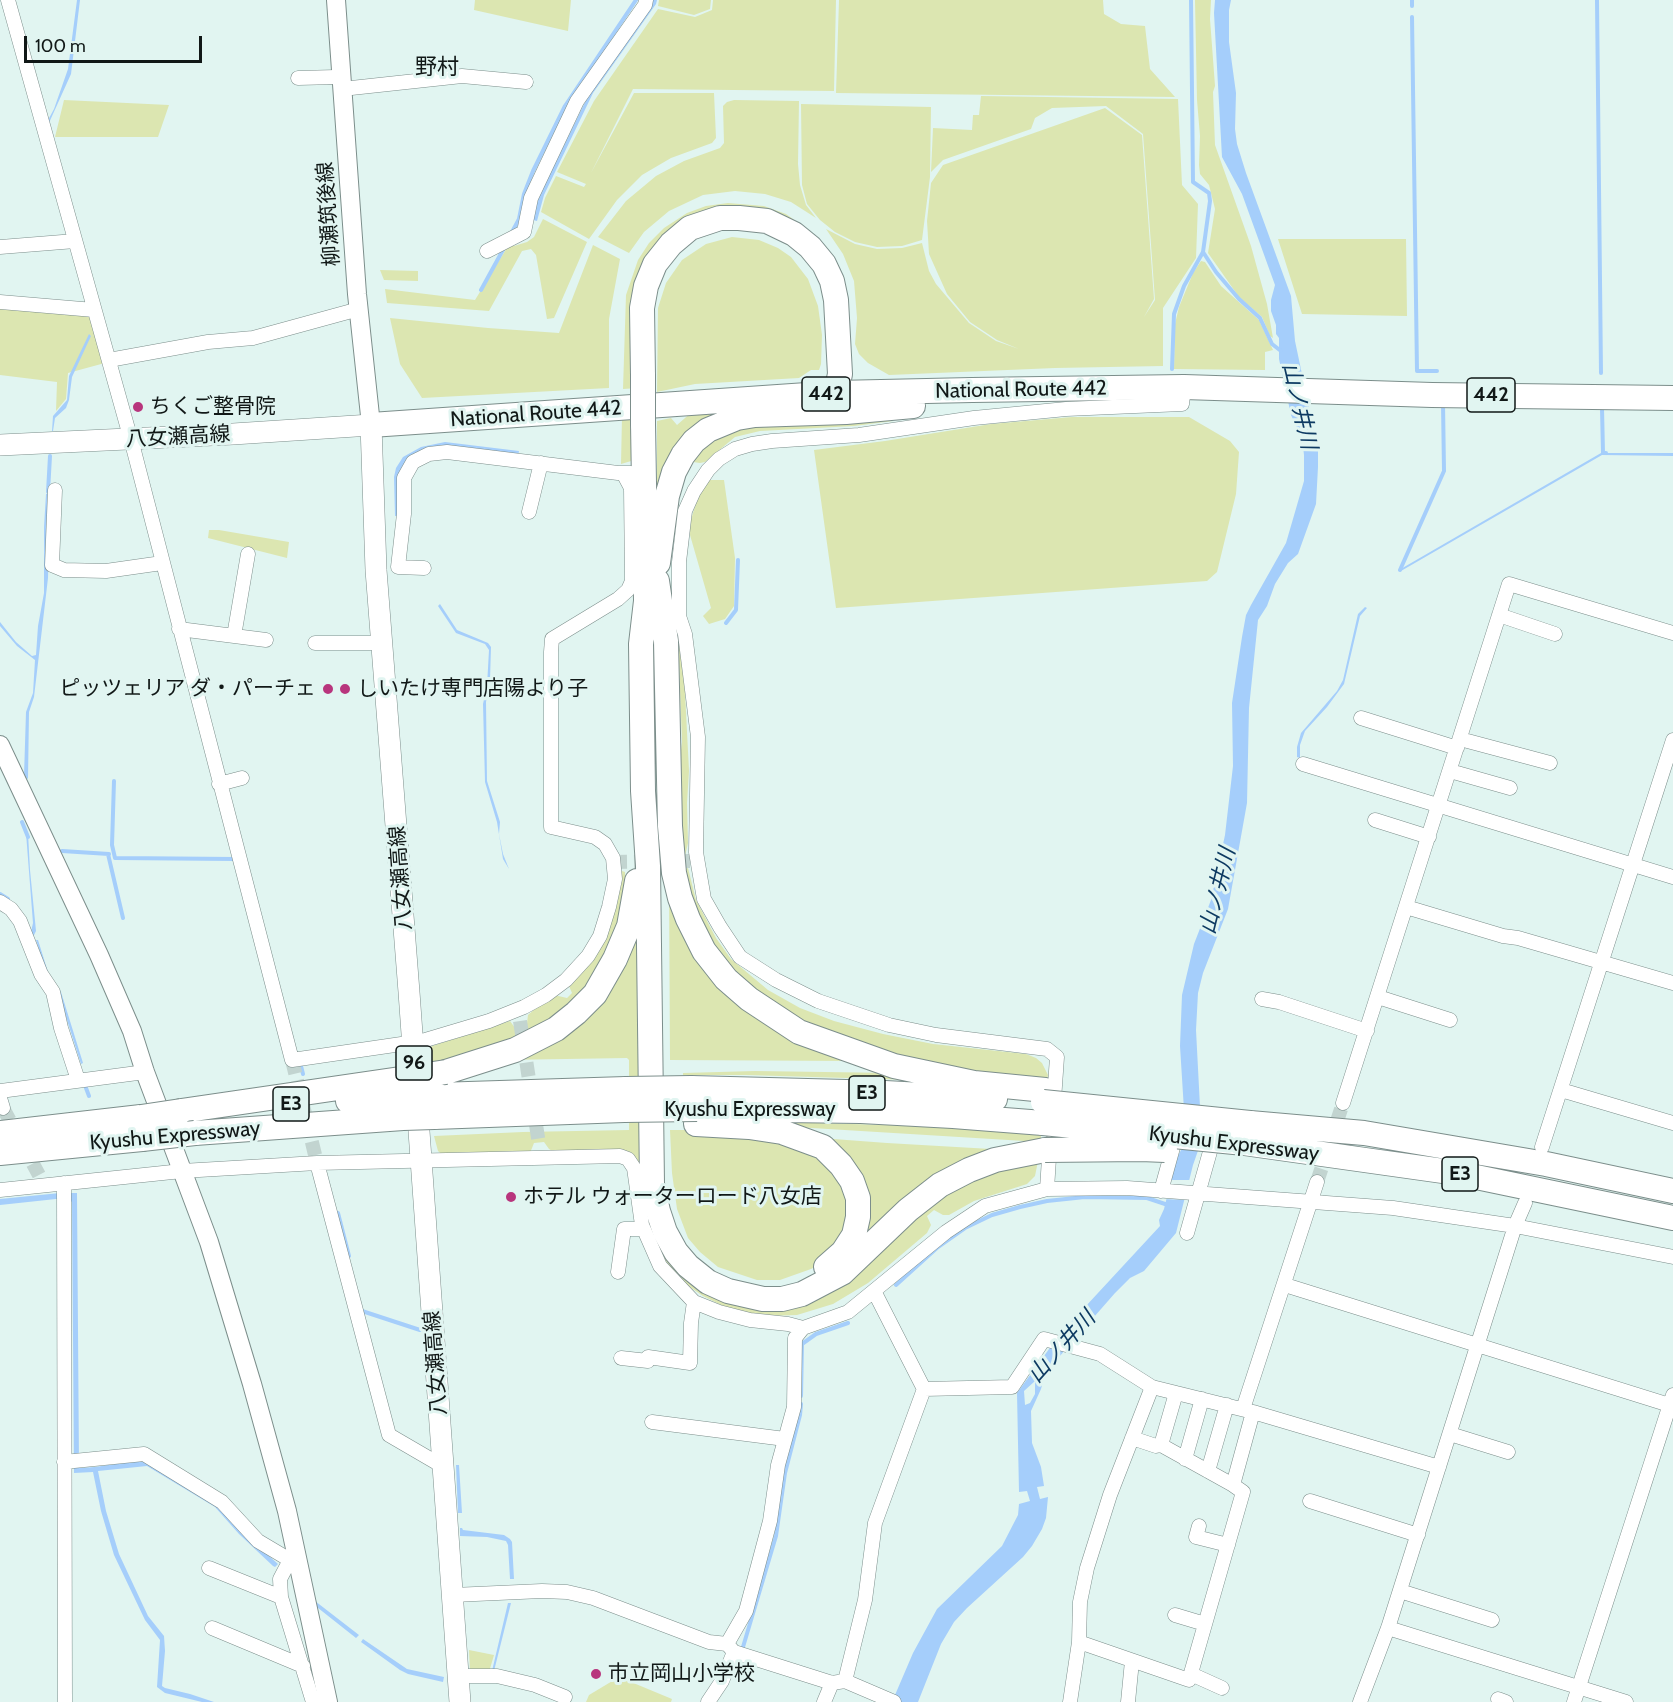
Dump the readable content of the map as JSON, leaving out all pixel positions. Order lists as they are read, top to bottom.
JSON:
{
  "streets": {
    "highway": [
      "National Route 442",
      "442",
      "E3",
      "Kyushu Expressway"
    ],
    "main road": ["八女瀬高線", "96"],
    "street": ["柳瀬筑後線"]
  },
  "crossings": [
    ["柳瀬筑後線", "National Route 442"],
    ["柳瀬筑後線", "八女瀬高線"],
    ["National Route 442", "八女瀬高線"]
  ],
  "districts": ["野村"],
  "water": ["山ノ井川"],
  "places": [
    "ちくご整骨院",
    "ピッツェリア ダ・パーチェ",
    "しいたけ専門店陽より子",
    "ホテル ウォーターロード八女店",
    "市立岡山小学校"
  ],
  "scale_bar": "100 m"
}
